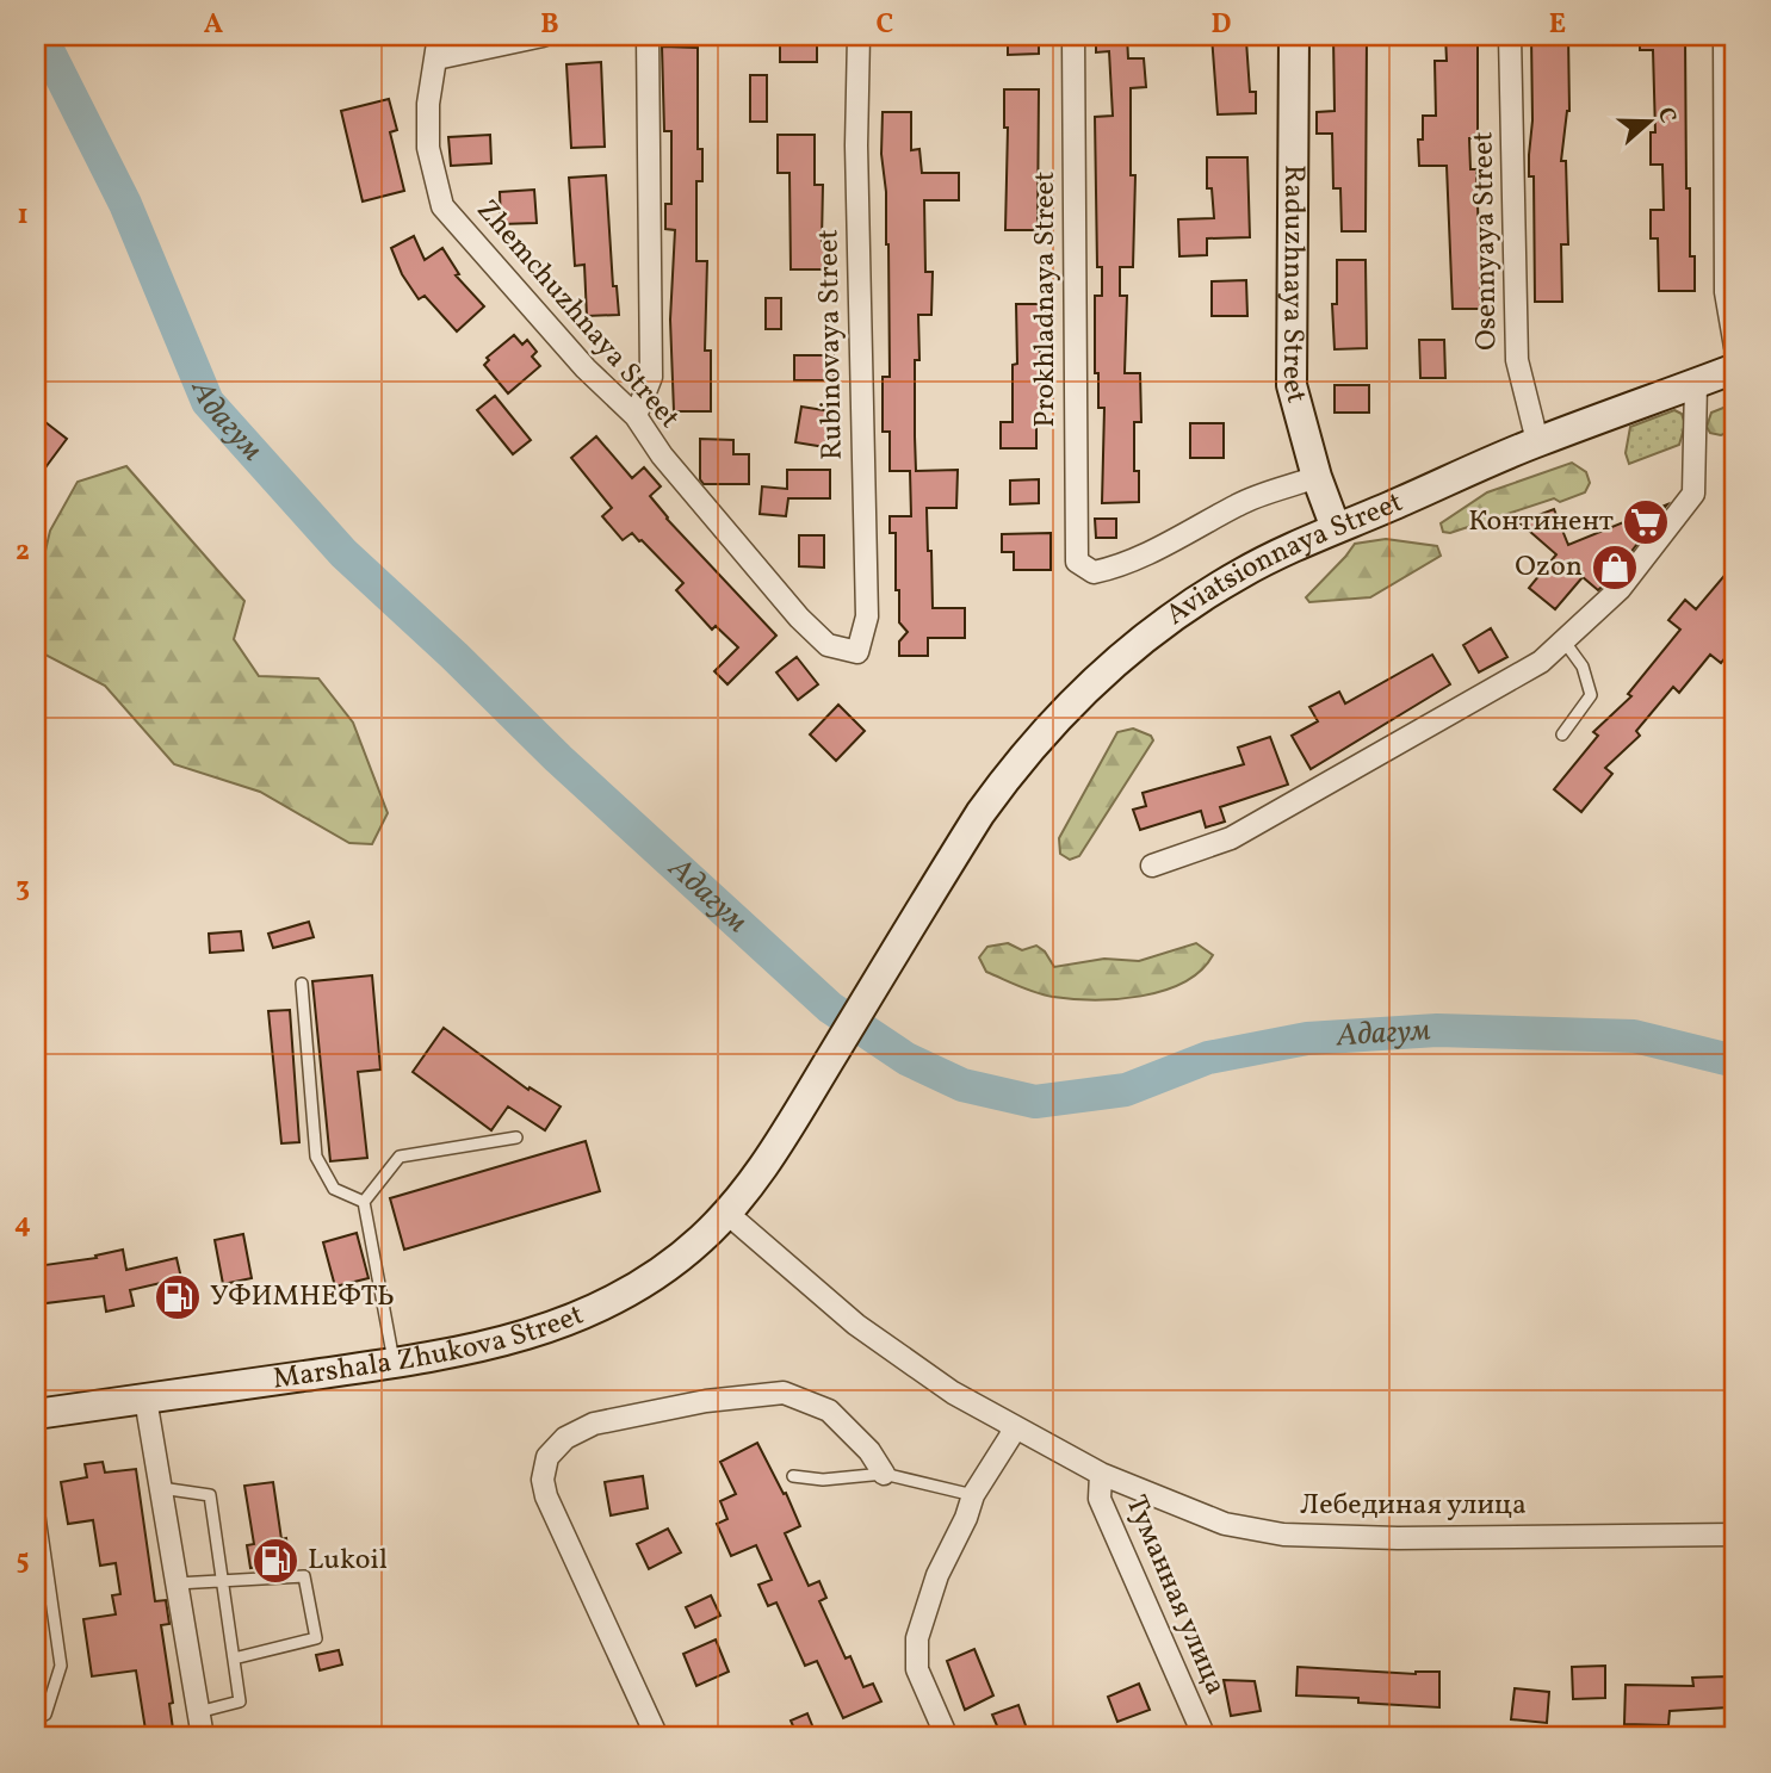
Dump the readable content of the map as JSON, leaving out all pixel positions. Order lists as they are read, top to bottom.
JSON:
{
  "streets": {
    "main road": ["Raduzhnaya Street", "Aviatsionnaya Street", "Marshala Zhukova Street"],
    "street": [
      "Osennyaya Street",
      "Prokhladnaya Street",
      "Zhemchuzhnaya Street",
      "Rubinovaya Street",
      "Лебединая улица",
      "Туманная улица"
    ]
  },
  "crossings": [
    ["Osennyaya Street", "Aviatsionnaya Street"],
    ["Raduzhnaya Street", "Prokhladnaya Street"],
    ["Raduzhnaya Street", "Aviatsionnaya Street"],
    ["Zhemchuzhnaya Street", "Rubinovaya Street"],
    ["Aviatsionnaya Street", "Marshala Zhukova Street"],
    ["Marshala Zhukova Street", "Лебединая улица"],
    ["Лебединая улица", "Туманная улица"]
  ],
  "water": ["Адагум"],
  "places": {
    "supermarket": ["Континент"],
    "shop": ["Ozon"],
    "fuel station": ["УФИМНЕФТЬ", "Lukoil"]
  },
  "north": "right",
  "grid": {
    "columns": [
      "A",
      "B",
      "C",
      "D",
      "E"
    ],
    "rows": [
      "1",
      "2",
      "3",
      "4",
      "5"
    ]
  }
}
